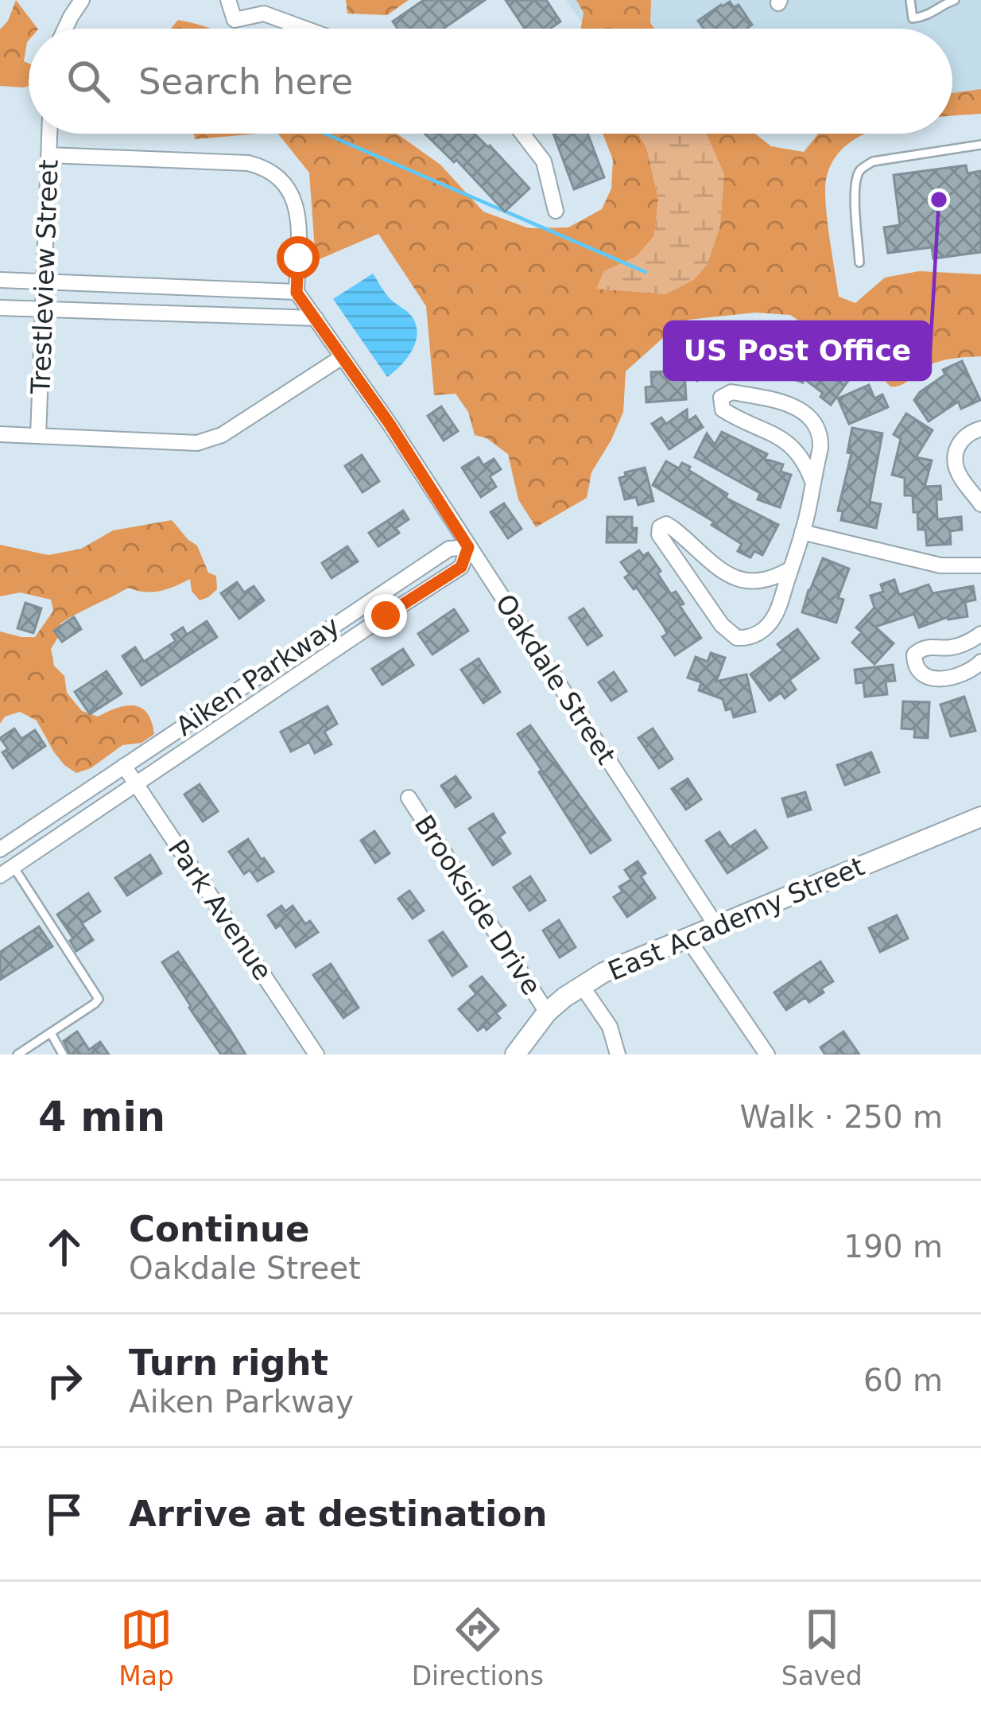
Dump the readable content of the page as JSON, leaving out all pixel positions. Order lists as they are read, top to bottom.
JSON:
{
  "streets": {
    "street": [
      "Trestleview Street",
      "Aiken Parkway",
      "Oakdale Street",
      "Brookside Drive",
      "Park Avenue",
      "East Academy Street"
    ]
  },
  "crossings": [
    ["Aiken Parkway", "Oakdale Street"],
    ["Aiken Parkway", "Park Avenue"],
    ["Oakdale Street", "East Academy Street"],
    ["Brookside Drive", "East Academy Street"]
  ],
  "places": ["US Post Office"],
  "page": {
    "search": "Search here",
    "heading": ["4 min", "Walk · 250 m"],
    "list": [
      ["Continue", "Oakdale Street", "190 m"],
      ["Turn right", "Aiken Parkway", "60 m"],
      "Arrive at destination"
    ],
    "nav": ["Map", "Directions", "Saved"]
  }
}
